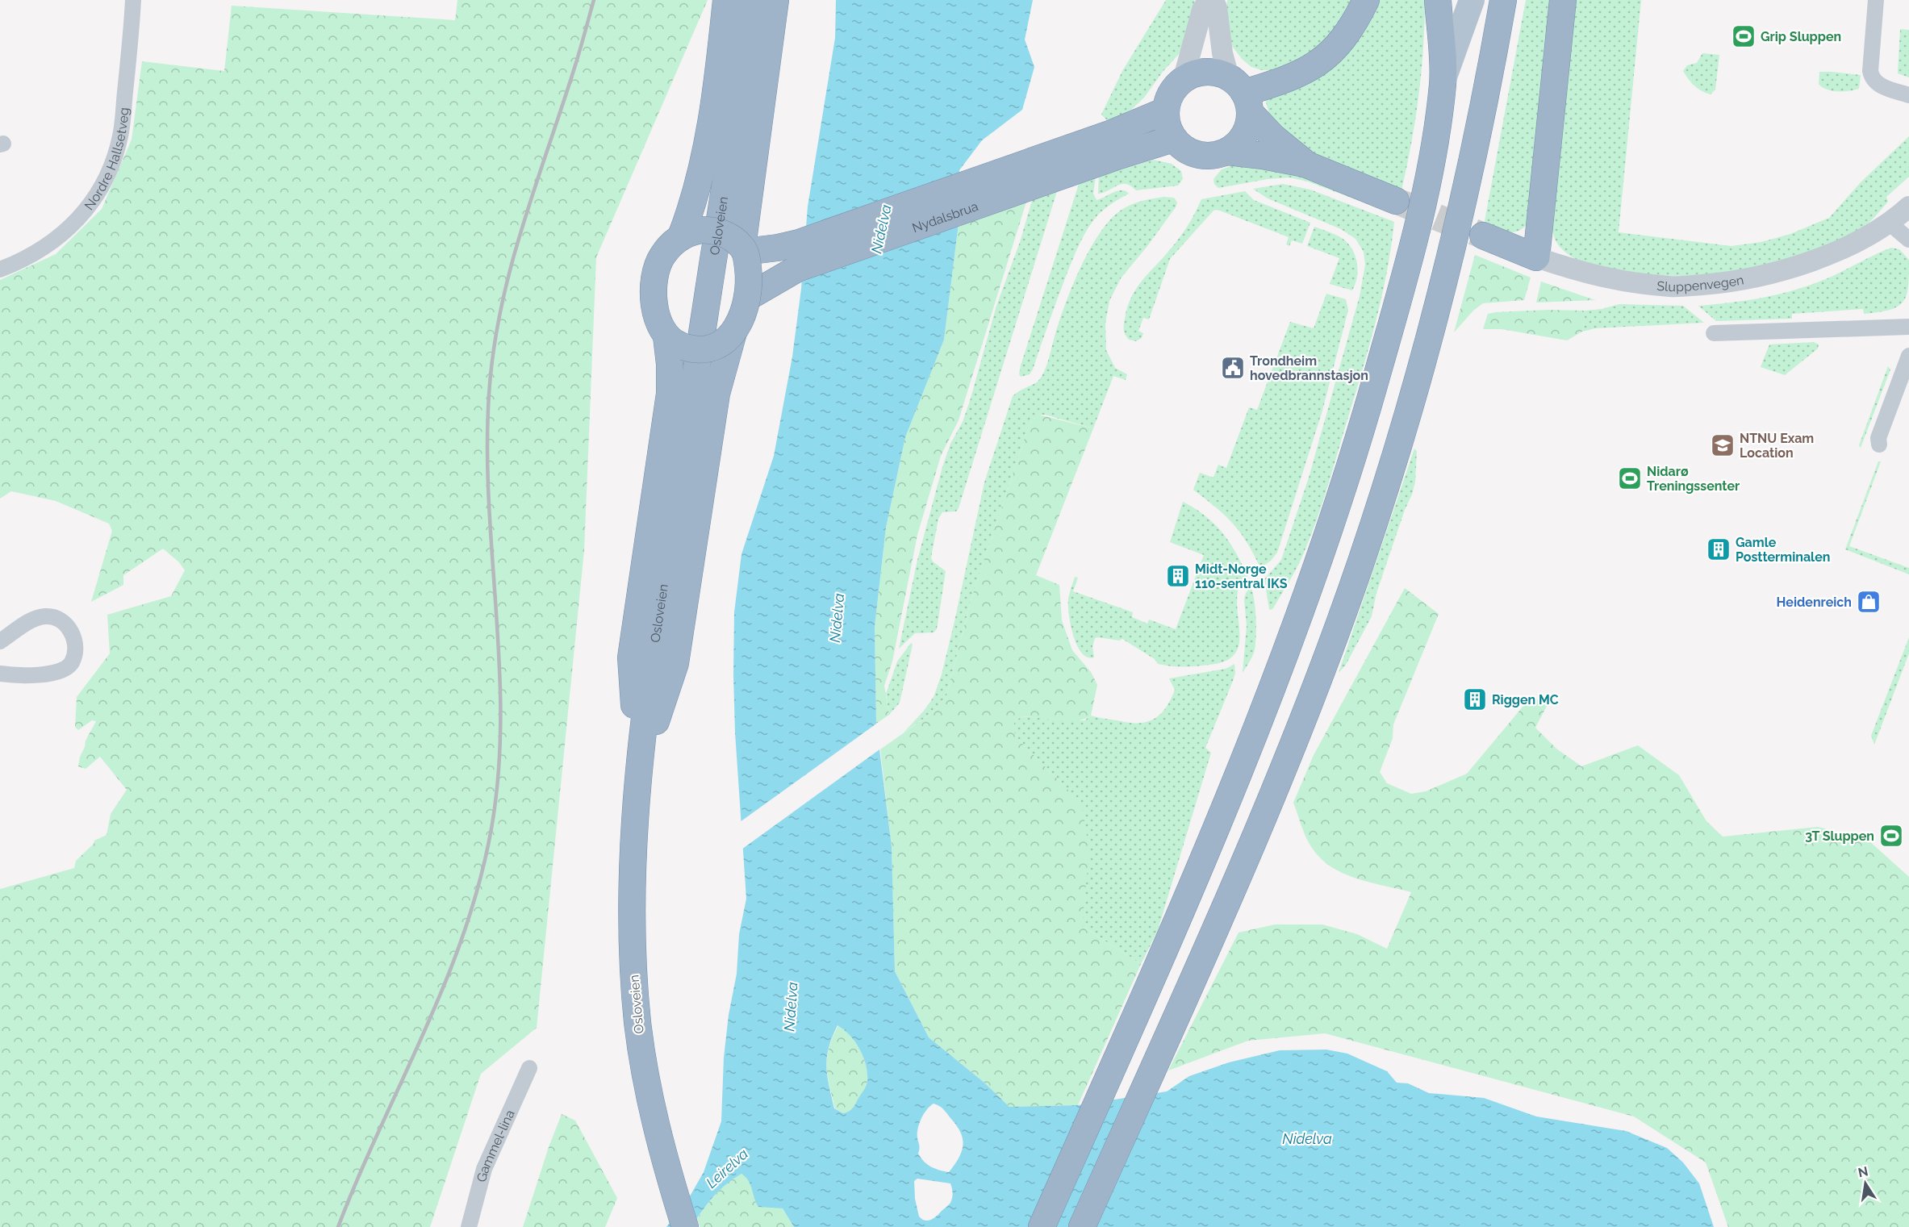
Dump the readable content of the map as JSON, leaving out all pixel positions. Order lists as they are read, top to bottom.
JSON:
{
  "streets": {
    "highway": ["Nydalsbrua", "Osloveien", "Sluppenvegen"],
    "street": ["Nordre Hallsetveg", "Gammel-lina"]
  },
  "water": ["Nidelva", "Leirelva"],
  "places": {
    "sports": ["Grip Sluppen", "Nidarø Treningssenter", "3T Sluppen"],
    "public building": ["Trondheim hovedbrannstasjon"],
    "school or university": ["NTNU Exam Location"],
    "building": ["Gamle Postterminalen", "Midt-Norge 110-sentral IKS", "Riggen MC"],
    "shop": ["Heidenreich"]
  },
  "north": "top"
}
